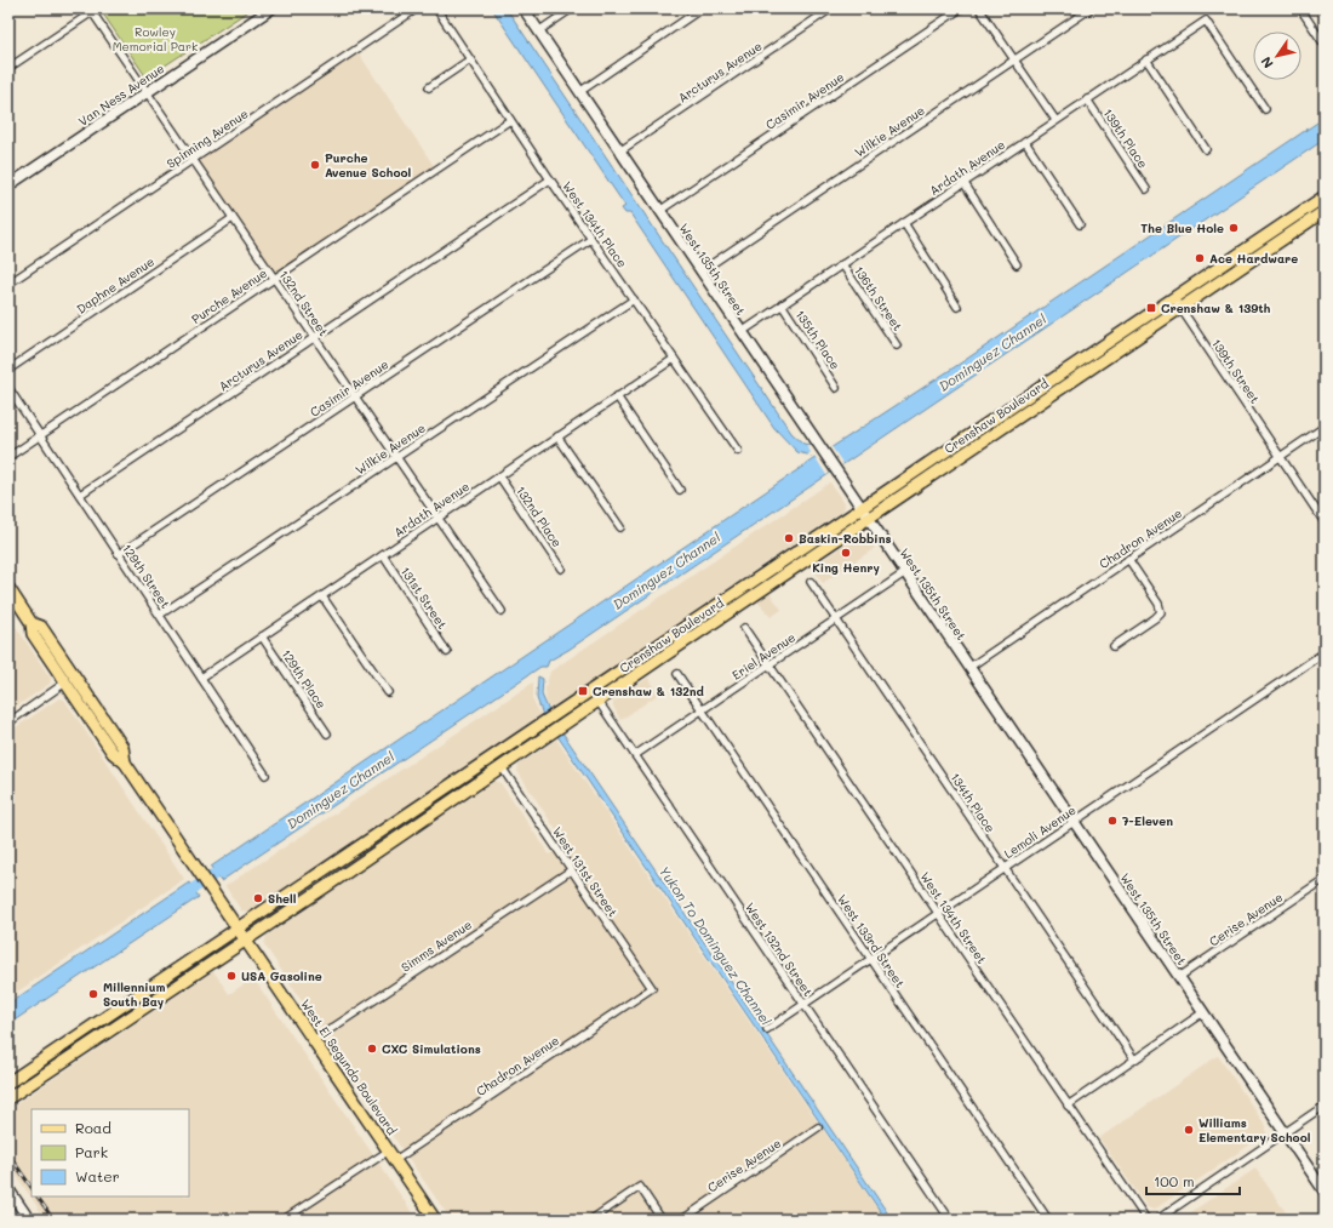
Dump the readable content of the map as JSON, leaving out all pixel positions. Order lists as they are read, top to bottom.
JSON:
{
  "streets": {
    "main road": ["Crenshaw Boulevard", "West El Segundo Boulevard"],
    "street": [
      "Arcturus Avenue",
      "Van Ness Avenue",
      "Casimir Avenue",
      "Wilkie Avenue",
      "Spinning Avenue",
      "139th Place",
      "Ardath Avenue",
      "West 134th Place",
      "West 135th Street",
      "Daphne Avenue",
      "Purche Avenue",
      "136th Street",
      "132nd Street",
      "135th Place",
      "139th Street",
      "132nd Place",
      "Chadron Avenue",
      "129th Street",
      "131st Street",
      "Eriel Avenue",
      "129th Place",
      "134th Place",
      "Lemoli Avenue",
      "West 131st Street",
      "West 134th Street",
      "Cerise Avenue",
      "West 133rd Street",
      "Simms Avenue",
      "West 132nd Street"
    ]
  },
  "crossings": [
    ["Arcturus Avenue", "West 134th Place"],
    ["Arcturus Avenue", "West 135th Street"],
    ["Arcturus Avenue", "132nd Street"],
    ["Arcturus Avenue", "129th Street"],
    ["Van Ness Avenue", "132nd Street"],
    ["Casimir Avenue", "West 134th Place"],
    ["Casimir Avenue", "West 135th Street"],
    ["Casimir Avenue", "132nd Street"],
    ["Casimir Avenue", "129th Street"],
    ["Wilkie Avenue", "West 134th Place"],
    ["Wilkie Avenue", "West 135th Street"],
    ["Wilkie Avenue", "132nd Street"],
    ["Wilkie Avenue", "129th Street"],
    ["Spinning Avenue", "132nd Street"],
    ["139th Place", "Ardath Avenue"],
    ["Ardath Avenue", "West 134th Place"],
    ["Ardath Avenue", "West 135th Street"],
    ["Ardath Avenue", "136th Street"],
    ["Ardath Avenue", "132nd Street"],
    ["Ardath Avenue", "135th Place"],
    ["Ardath Avenue", "132nd Place"],
    ["Ardath Avenue", "129th Street"],
    ["Ardath Avenue", "131st Street"],
    ["Ardath Avenue", "129th Place"],
    ["West 134th Place", "Purche Avenue"],
    ["West 135th Street", "Crenshaw Boulevard"],
    ["West 135th Street", "Chadron Avenue"],
    ["West 135th Street", "Eriel Avenue"],
    ["West 135th Street", "Lemoli Avenue"],
    ["West 135th Street", "Cerise Avenue"],
    ["Daphne Avenue", "132nd Street"],
    ["Purche Avenue", "132nd Street"],
    ["Purche Avenue", "129th Street"],
    ["139th Street", "Crenshaw Boulevard"],
    ["139th Street", "Chadron Avenue"],
    ["Crenshaw Boulevard", "West 131st Street"],
    ["Crenshaw Boulevard", "West 132nd Street"],
    ["Crenshaw Boulevard", "West El Segundo Boulevard"],
    ["Chadron Avenue", "West 131st Street"],
    ["Chadron Avenue", "West El Segundo Boulevard"],
    ["Eriel Avenue", "134th Place"],
    ["Eriel Avenue", "West 134th Street"],
    ["Eriel Avenue", "West 133rd Street"],
    ["Eriel Avenue", "West 132nd Street"],
    ["134th Place", "Lemoli Avenue"],
    ["Lemoli Avenue", "West 134th Street"],
    ["Lemoli Avenue", "West 133rd Street"],
    ["Lemoli Avenue", "West 132nd Street"],
    ["West 131st Street", "Simms Avenue"],
    ["Simms Avenue", "West El Segundo Boulevard"]
  ],
  "water": ["Dominguez Channel", "Yukon To Dominguez Channel"],
  "parks": ["Rowley Memorial Park"],
  "places": {
    "other": [
      "Purche Avenue School",
      "The Blue Hole",
      "Ace Hardware",
      "Baskin-Robbins",
      "King Henry",
      "7-Eleven",
      "Shell",
      "USA Gasoline",
      "Millennium South Bay",
      "CXC Simulations",
      "Williams Elementary School"
    ],
    "transit": ["Crenshaw & 139th", "Crenshaw & 132nd"]
  },
  "legend": ["Road", "Park", "Water"],
  "scale_bar": "100 m",
  "north": "bottom left"
}
